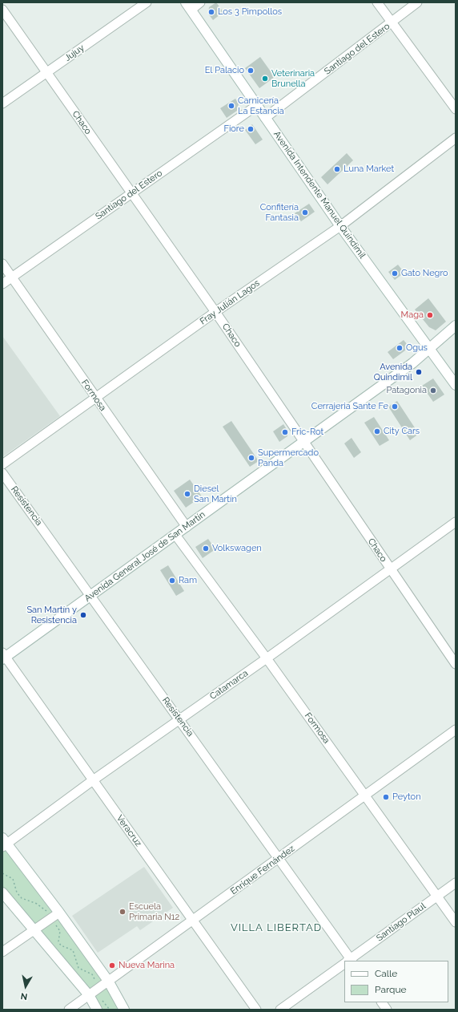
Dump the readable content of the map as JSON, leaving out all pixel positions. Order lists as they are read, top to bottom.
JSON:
{
  "streets": {
    "main road": ["Avenida Intendente Manuel Quindimil", "Avenida General José de San Martín"],
    "street": [
      "Santiago del Estero",
      "Jujuy",
      "Chaco",
      "Fray Julián Lagos",
      "Formosa",
      "Resistencia",
      "Catamarca",
      "Veracruz",
      "Enrique Fernández",
      "Santiago Plaul"
    ]
  },
  "crossings": [
    ["Santiago del Estero", "Chaco"],
    ["Santiago del Estero", "Avenida Intendente Manuel Quindimil"],
    ["Santiago del Estero", "Formosa"],
    ["Jujuy", "Chaco"],
    ["Chaco", "Fray Julián Lagos"],
    ["Chaco", "Avenida General José de San Martín"],
    ["Chaco", "Catamarca"],
    ["Avenida Intendente Manuel Quindimil", "Fray Julián Lagos"],
    ["Avenida Intendente Manuel Quindimil", "Avenida General José de San Martín"],
    ["Fray Julián Lagos", "Formosa"],
    ["Formosa", "Avenida General José de San Martín"],
    ["Formosa", "Catamarca"],
    ["Formosa", "Enrique Fernández"],
    ["Formosa", "Santiago Plaul"],
    ["Resistencia", "Avenida General José de San Martín"],
    ["Resistencia", "Catamarca"],
    ["Resistencia", "Enrique Fernández"],
    ["Avenida General José de San Martín", "Veracruz"],
    ["Catamarca", "Veracruz"],
    ["Veracruz", "Enrique Fernández"]
  ],
  "districts": ["VILLA LIBERTAD"],
  "places": [
    "Los 3 Pimpollos",
    "El Palacio",
    "Veterinaria Brunella",
    "Carnicería La Estancia",
    "Fiore",
    "Luna Market",
    "Confitería Fantasia",
    "Gato Negro",
    "Maga",
    "Ogus",
    "Avenida Quindimil",
    "Patagonia",
    "Cerrajeria Sante Fe",
    "City Cars",
    "Fric-Rot",
    "Supermercado Panda",
    "Diesel San Martín",
    "Volkswagen",
    "Ram",
    "San Martín y Resistencia",
    "Peyton",
    "Escuela Primaria N12",
    "Nueva Marina"
  ],
  "legend": ["Calle", "Parque"],
  "north": "bottom"
}
